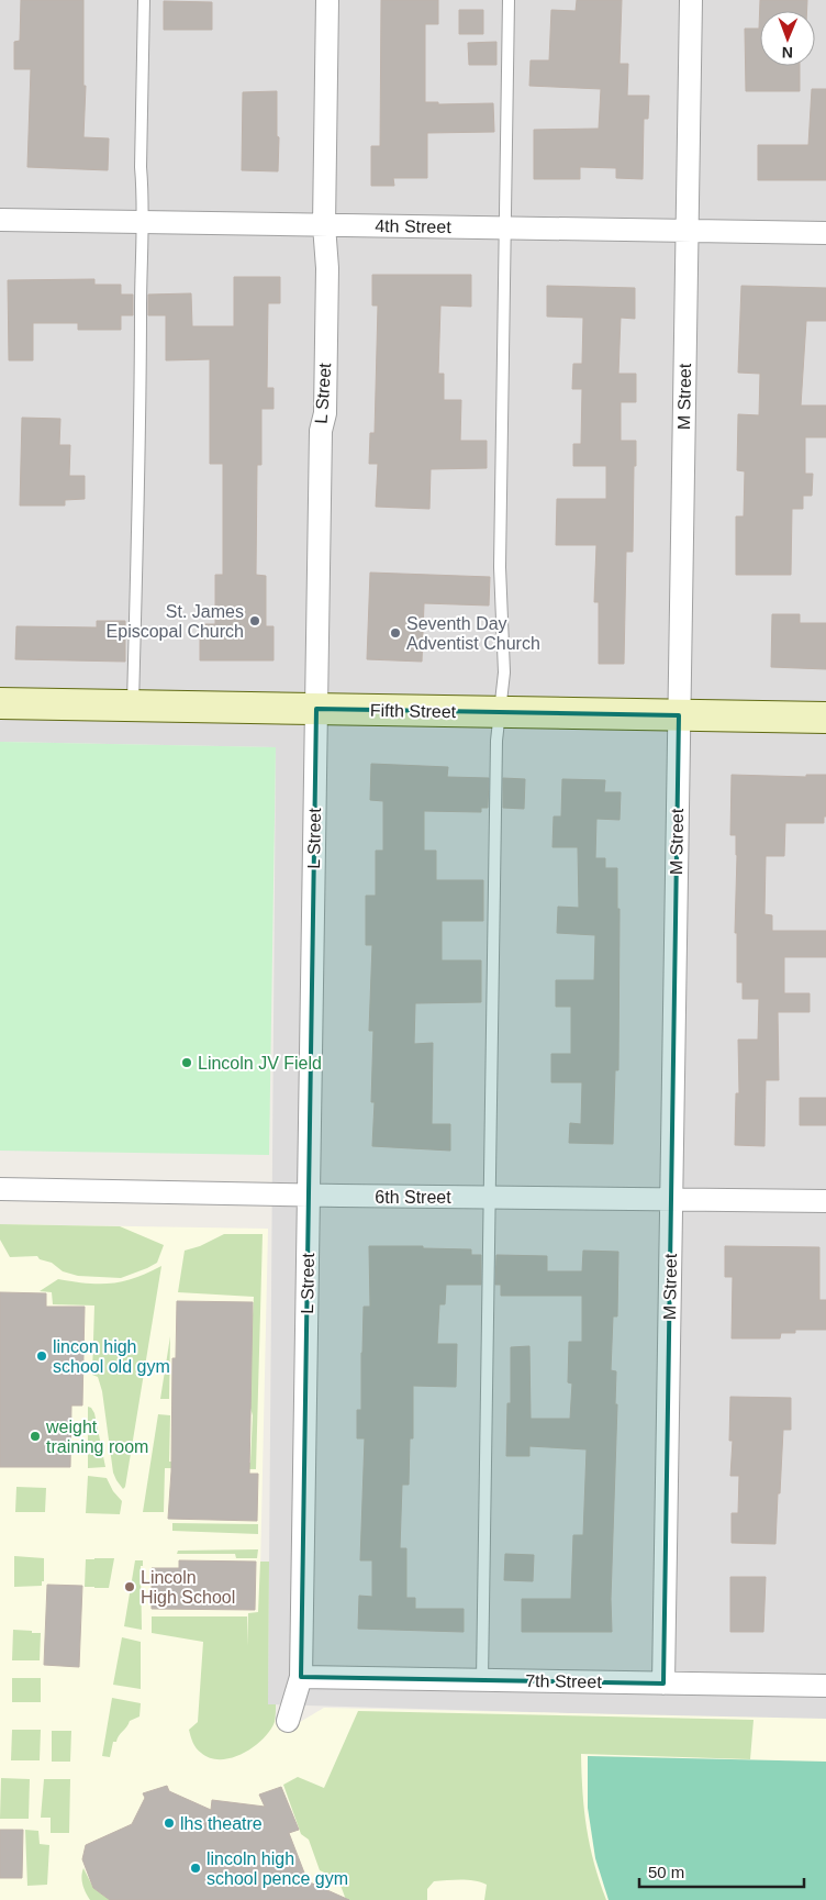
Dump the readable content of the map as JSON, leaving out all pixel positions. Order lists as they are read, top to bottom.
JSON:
{
  "streets": {
    "street": [
      "4th Street",
      "L Street",
      "M Street",
      "Fifth Street",
      "6th Street",
      "7th Street"
    ]
  },
  "crossings": [
    ["4th Street", "L Street"],
    ["4th Street", "M Street"],
    ["L Street", "Fifth Street"],
    ["L Street", "6th Street"],
    ["L Street", "7th Street"],
    ["M Street", "Fifth Street"],
    ["M Street", "6th Street"],
    ["M Street", "7th Street"]
  ],
  "places": [
    "St. James Episcopal Church",
    "Seventh Day Adventist Church",
    "Lincoln JV Field",
    "lincon high school old gym",
    "weight training room",
    "Lincoln High School",
    "lhs theatre",
    "lincoln high school pence gym"
  ],
  "scale_bar": "50 m",
  "north": "bottom"
}
